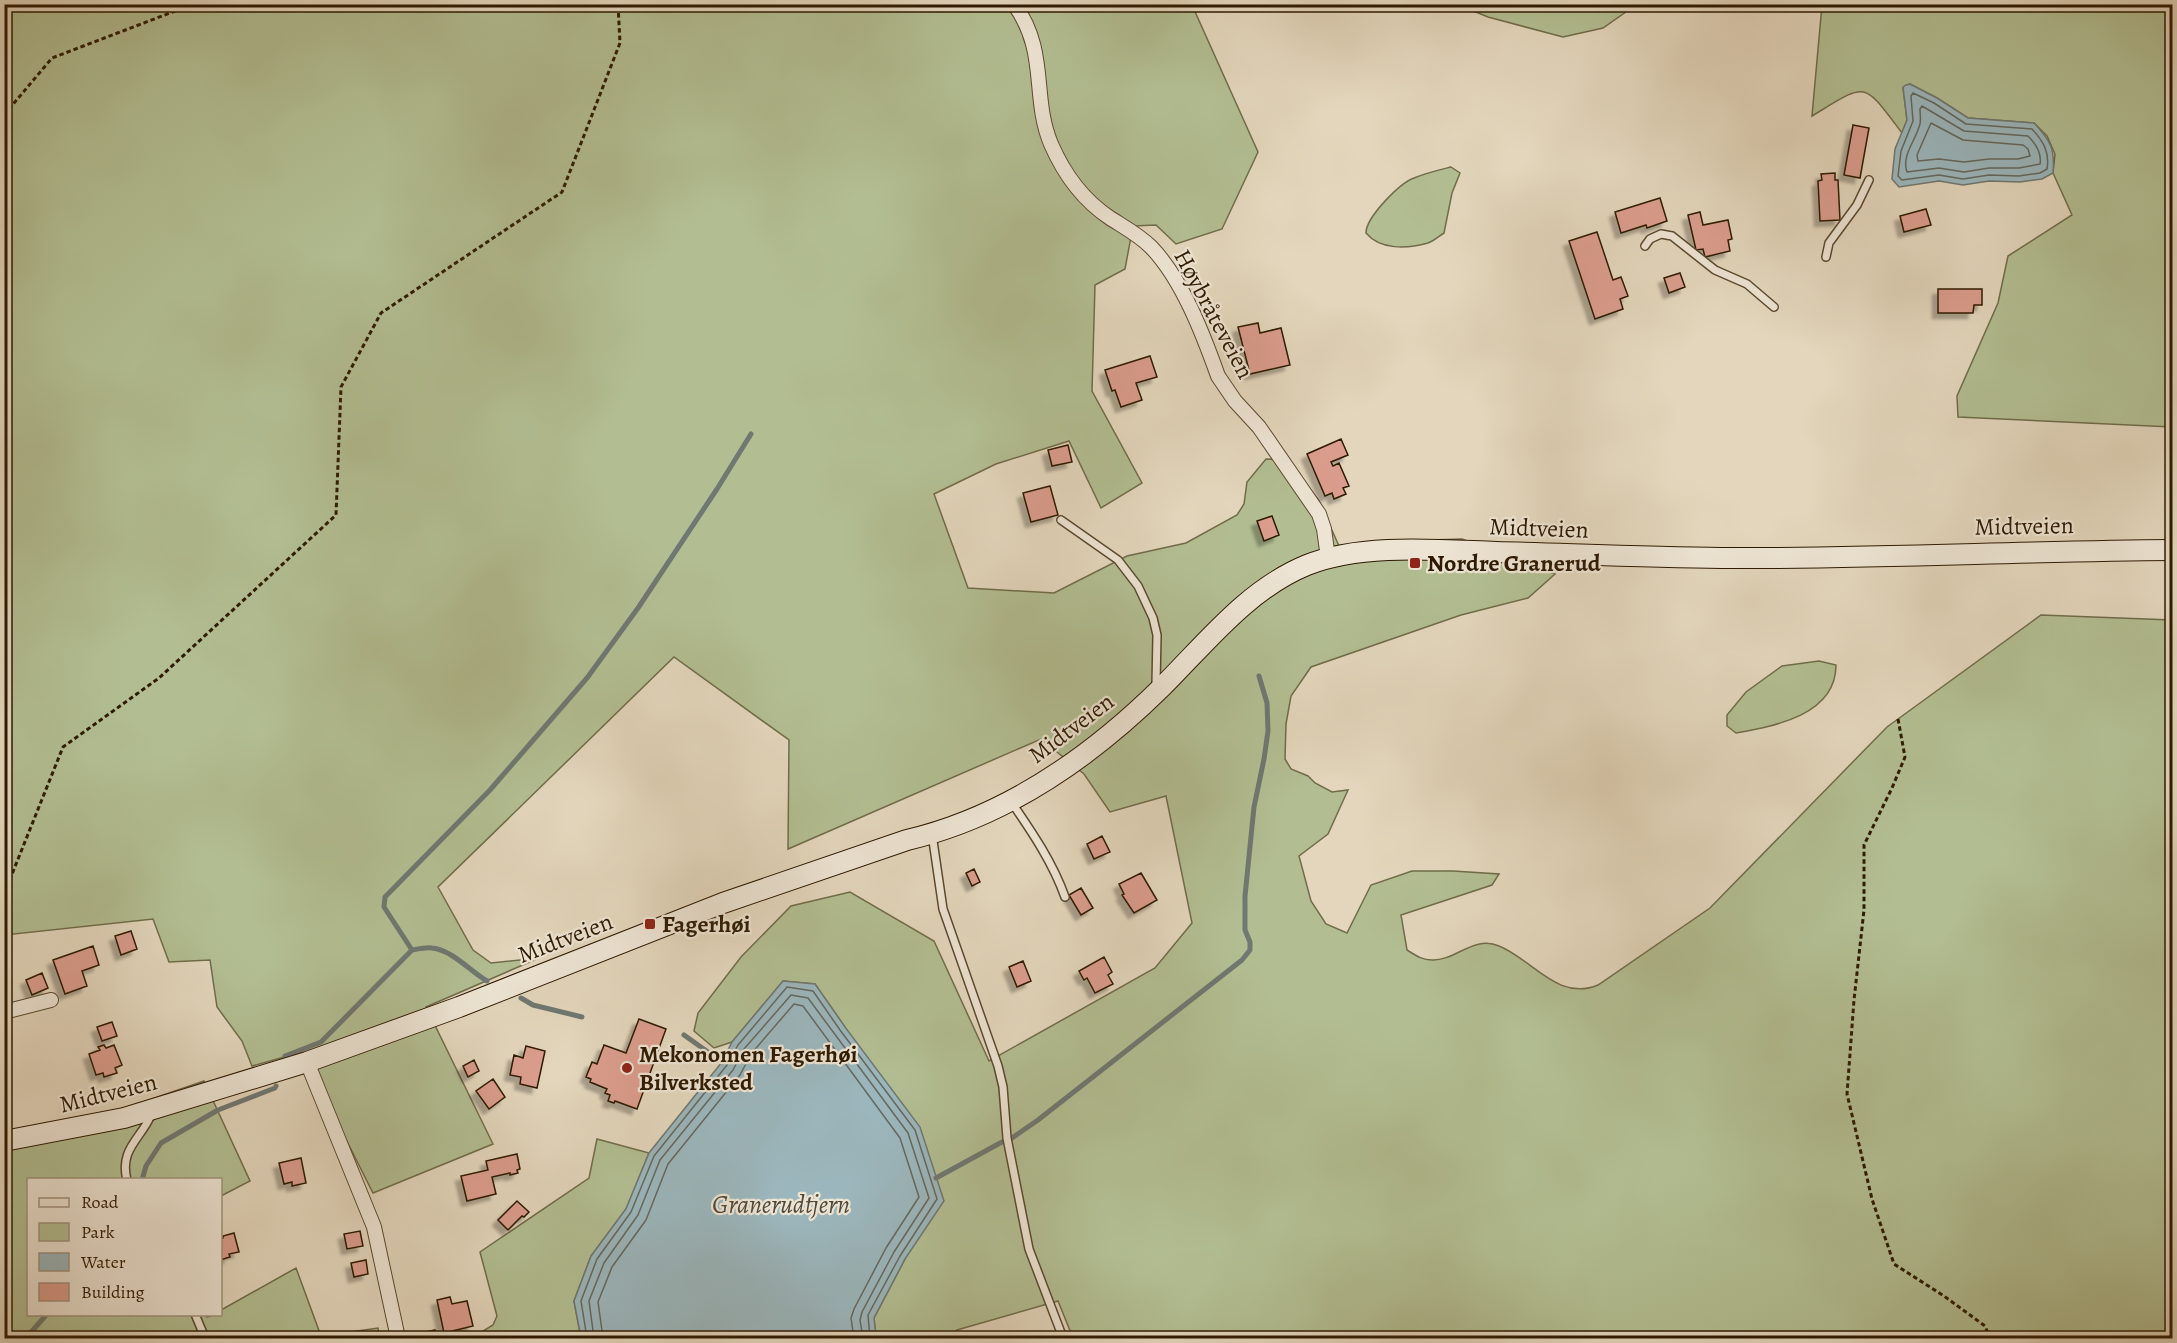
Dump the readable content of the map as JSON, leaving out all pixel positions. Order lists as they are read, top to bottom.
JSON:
{
  "streets": {
    "main road": ["Midtveien"],
    "street": ["Høybråteveien"]
  },
  "crossings": [
    ["Høybråteveien", "Midtveien"]
  ],
  "water": ["Granerudtjern"],
  "places": {
    "transit": ["Nordre Granerud", "Fagerhøi"],
    "other": ["Mekonomen Fagerhøi Bilverksted"]
  },
  "legend": [
    "Road",
    "Park",
    "Water",
    "Building"
  ]
}
